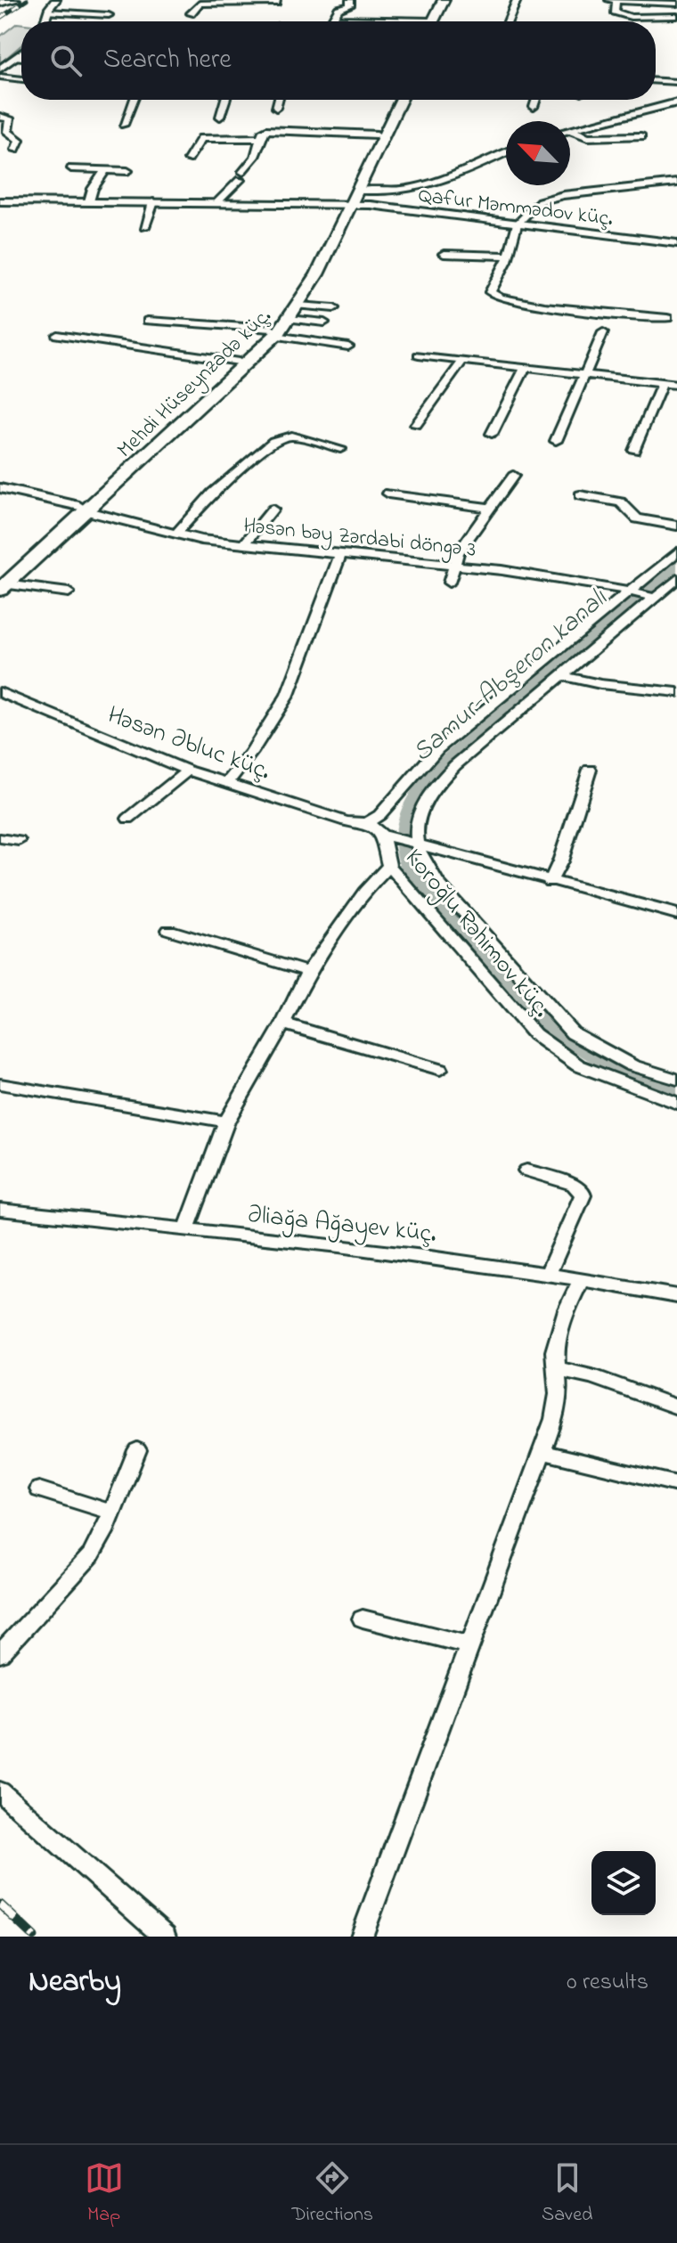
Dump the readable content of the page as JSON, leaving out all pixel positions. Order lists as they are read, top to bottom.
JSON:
{
  "streets": {
    "main road": ["Mehdi Hüseynzadə küç."],
    "street": [
      "Qafur Məmmədov küç.",
      "Həsən bəy Zərdabi döngə 3",
      "Həsən Əbluc küç.",
      "Koroğlu Rəhimov küç.",
      "Əliağa Ağayev küç."
    ]
  },
  "crossings": [
    ["Qafur Məmmədov küç.", "Mehdi Hüseynzadə küç."],
    ["Mehdi Hüseynzadə küç.", "Həsən bəy Zərdabi döngə 3"],
    ["Həsən bəy Zərdabi döngə 3", "Koroğlu Rəhimov küç."],
    ["Həsən Əbluc küç.", "Koroğlu Rəhimov küç."]
  ],
  "water": ["Samur-Abşeron kanalı"],
  "north": "top left",
  "page": {
    "search": "Search here",
    "heading": ["Nearby", "0 results"],
    "nav": ["Map", "Directions", "Saved"]
  }
}
